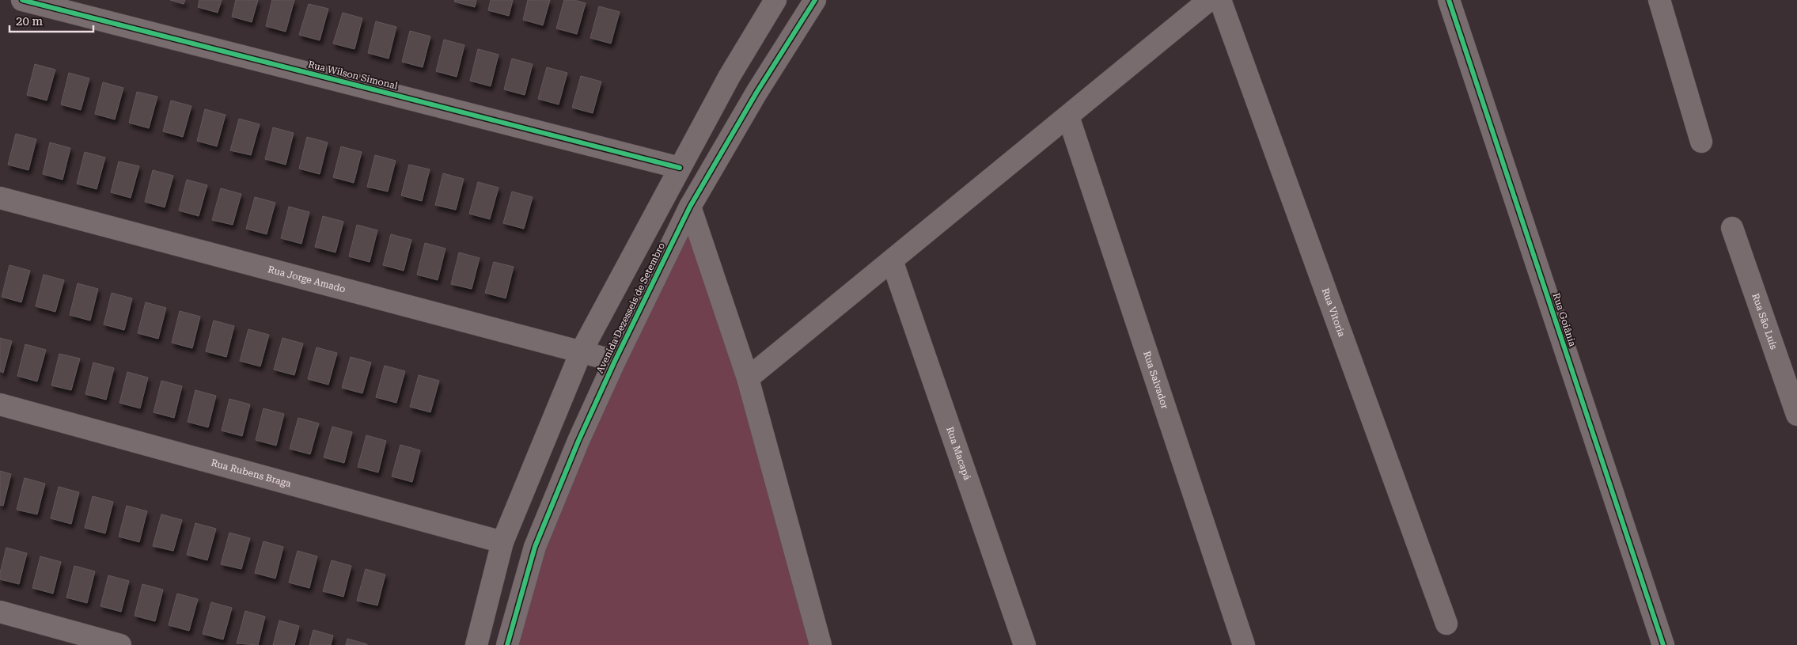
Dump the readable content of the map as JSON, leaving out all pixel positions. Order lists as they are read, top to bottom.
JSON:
{
  "streets": {
    "street": [
      "Rua Wilson Simonal",
      "Rua Jorge Amado",
      "Avenida Dezesseis de Setembro",
      "Rua Vitoria",
      "Rua Goiânia",
      "Rua São Luís",
      "Rua Salvador",
      "Rua Macapá",
      "Rua Rubens Braga"
    ]
  },
  "crossings": [
    ["Rua Wilson Simonal", "Avenida Dezesseis de Setembro"],
    ["Rua Jorge Amado", "Avenida Dezesseis de Setembro"],
    ["Avenida Dezesseis de Setembro", "Rua Rubens Braga"]
  ],
  "scale_bar": "20 m"
}
